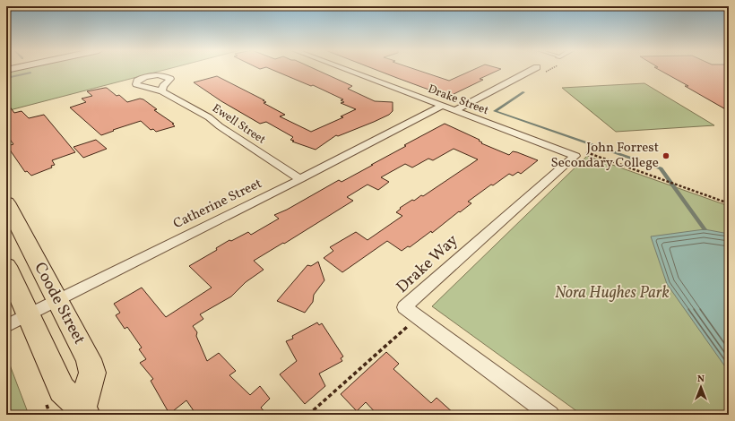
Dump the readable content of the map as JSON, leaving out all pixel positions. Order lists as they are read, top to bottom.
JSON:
{
  "streets": {
    "main road": ["Coode Street"],
    "street": [
      "Drake Street",
      "Ewell Street",
      "Catherine Street",
      "Drake Way"
    ]
  },
  "crossings": [
    ["Drake Street", "Catherine Street"],
    ["Drake Street", "Drake Way"],
    ["Ewell Street", "Catherine Street"],
    ["Catherine Street", "Coode Street"]
  ],
  "parks": ["Nora Hughes Park"],
  "places": ["John Forrest Secondary College"],
  "north": "top"
}
